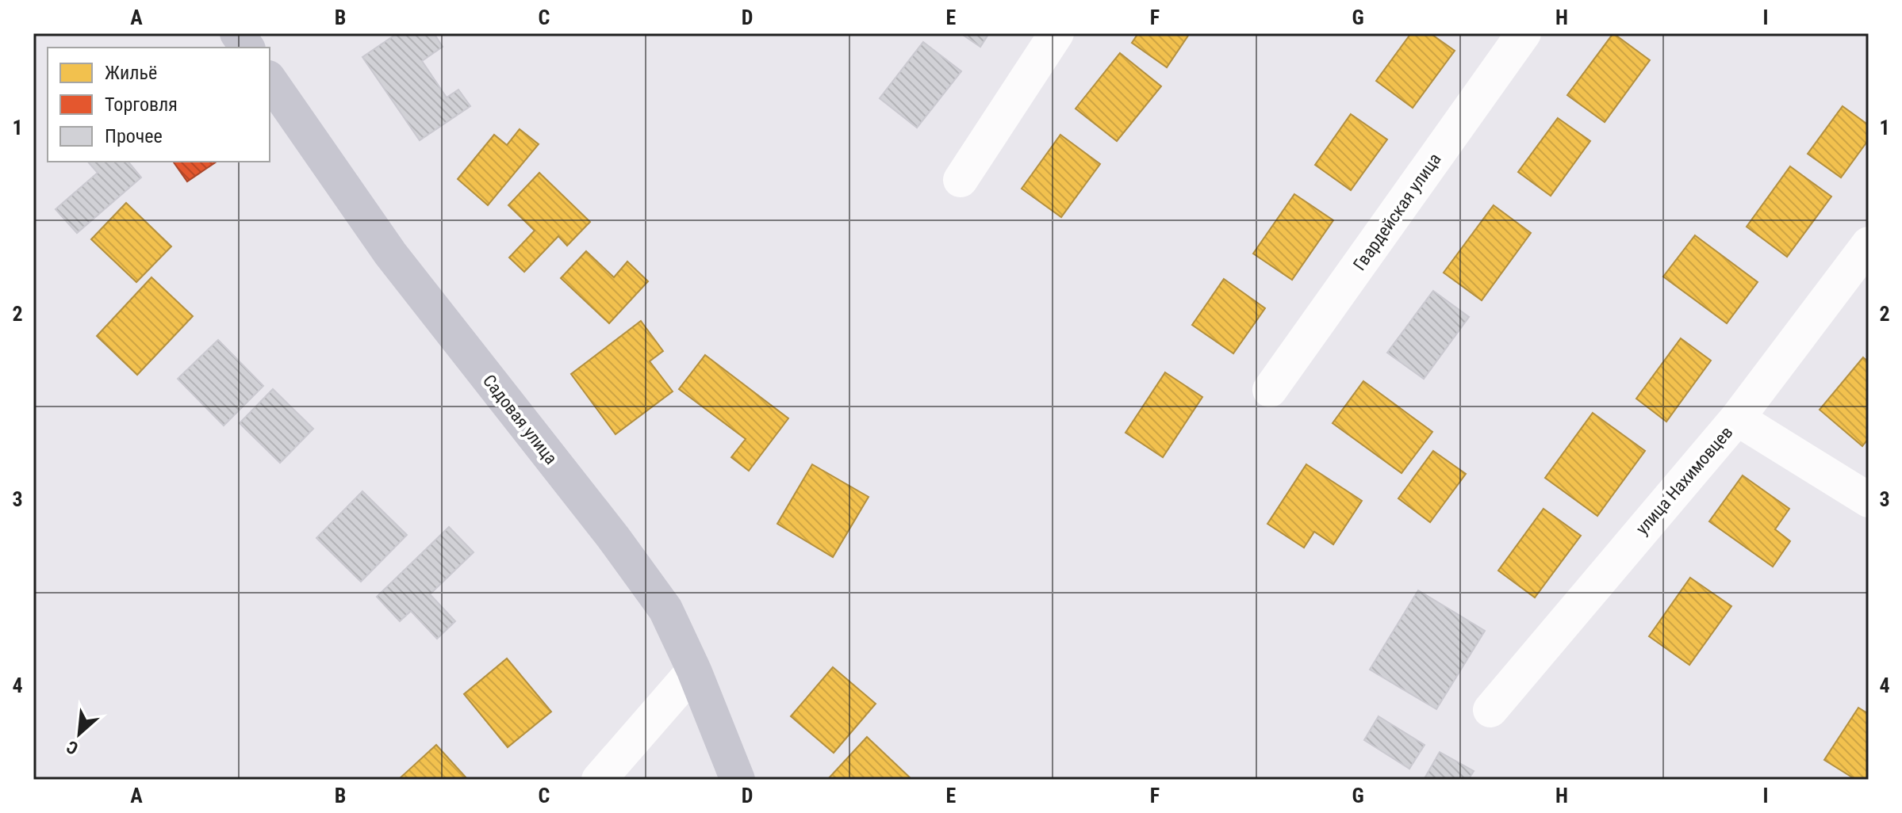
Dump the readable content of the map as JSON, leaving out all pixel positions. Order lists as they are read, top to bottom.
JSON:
{
  "streets": {
    "main road": ["Садовая улица"],
    "street": ["Гвардейская улица", "улица Нахимовцев"]
  },
  "legend": ["Жильё", "Торговля", "Прочее"],
  "north": "bottom left",
  "grid": {
    "columns": [
      "A",
      "B",
      "C",
      "D",
      "E",
      "F",
      "G",
      "H",
      "I"
    ],
    "rows": [
      "1",
      "2",
      "3",
      "4"
    ]
  }
}
